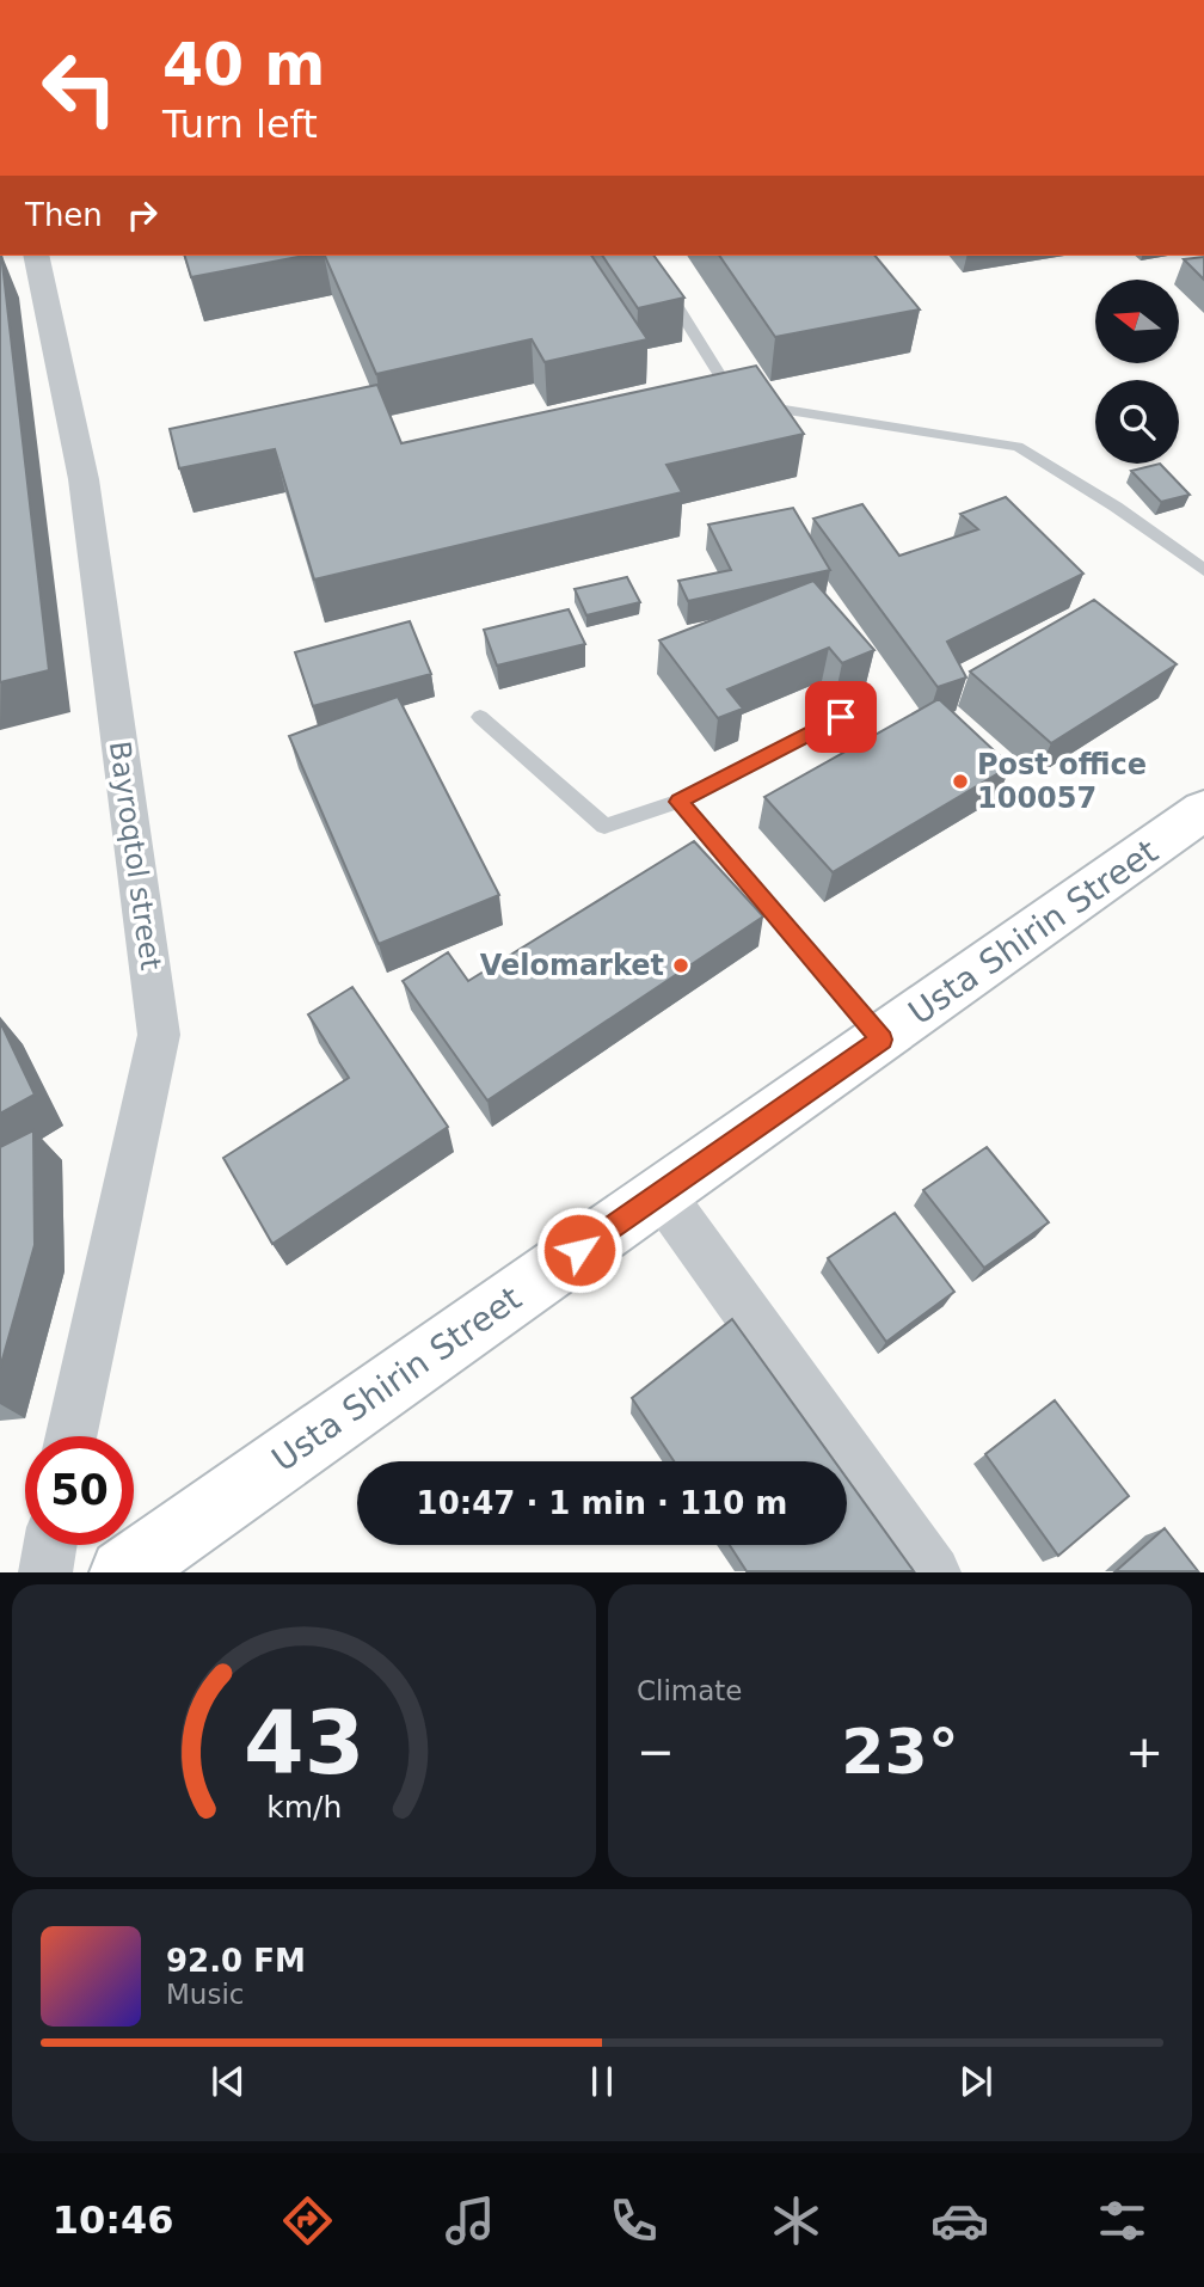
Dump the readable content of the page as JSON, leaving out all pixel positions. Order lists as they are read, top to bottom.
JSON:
{
  "streets": {
    "main road": ["Usta Shirin Street"],
    "street": ["Bayroqtol street"]
  },
  "places": ["Post office 100057", "Velomarket"],
  "north": "left",
  "page": {
    "turn": ["40 m", "Turn left"],
    "then": "Then",
    "limit": "50",
    "trip": "10:47 · 1 min · 110 m",
    "tile": "Climate",
    "heat": ["−", "23°", "+"],
    "song": ["92.0 FM", "Music"],
    "tabs": "10:46",
    "gauge": ["43", "km/h"]
  }
}
